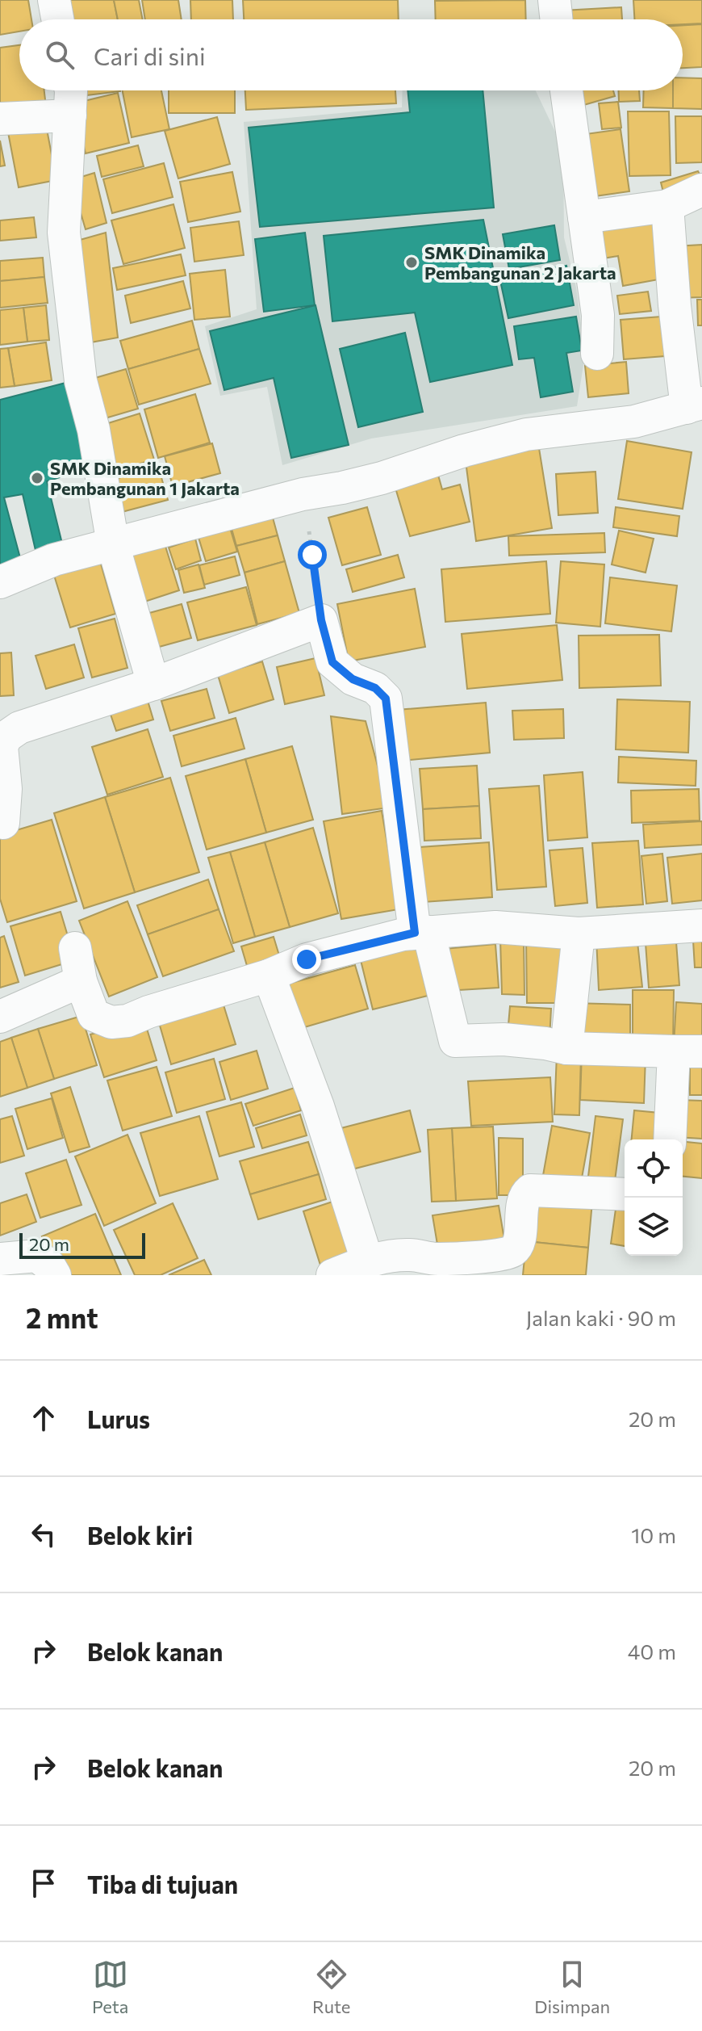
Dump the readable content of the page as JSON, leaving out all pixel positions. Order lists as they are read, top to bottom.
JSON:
{
  "places": ["SMK Dinamika Pembangunan 2 Jakarta", "SMK Dinamika Pembangunan 1 Jakarta"],
  "scale_bar": "20 m",
  "page": {
    "search": "Cari di sini",
    "scale": "20 m",
    "heading": ["2 mnt", "Jalan kaki · 90 m"],
    "list": [
      ["Lurus", "20 m"],
      ["Belok kiri", "10 m"],
      ["Belok kanan", "40 m"],
      ["Belok kanan", "20 m"],
      "Tiba di tujuan"
    ],
    "nav": ["Peta", "Rute", "Disimpan"]
  }
}
